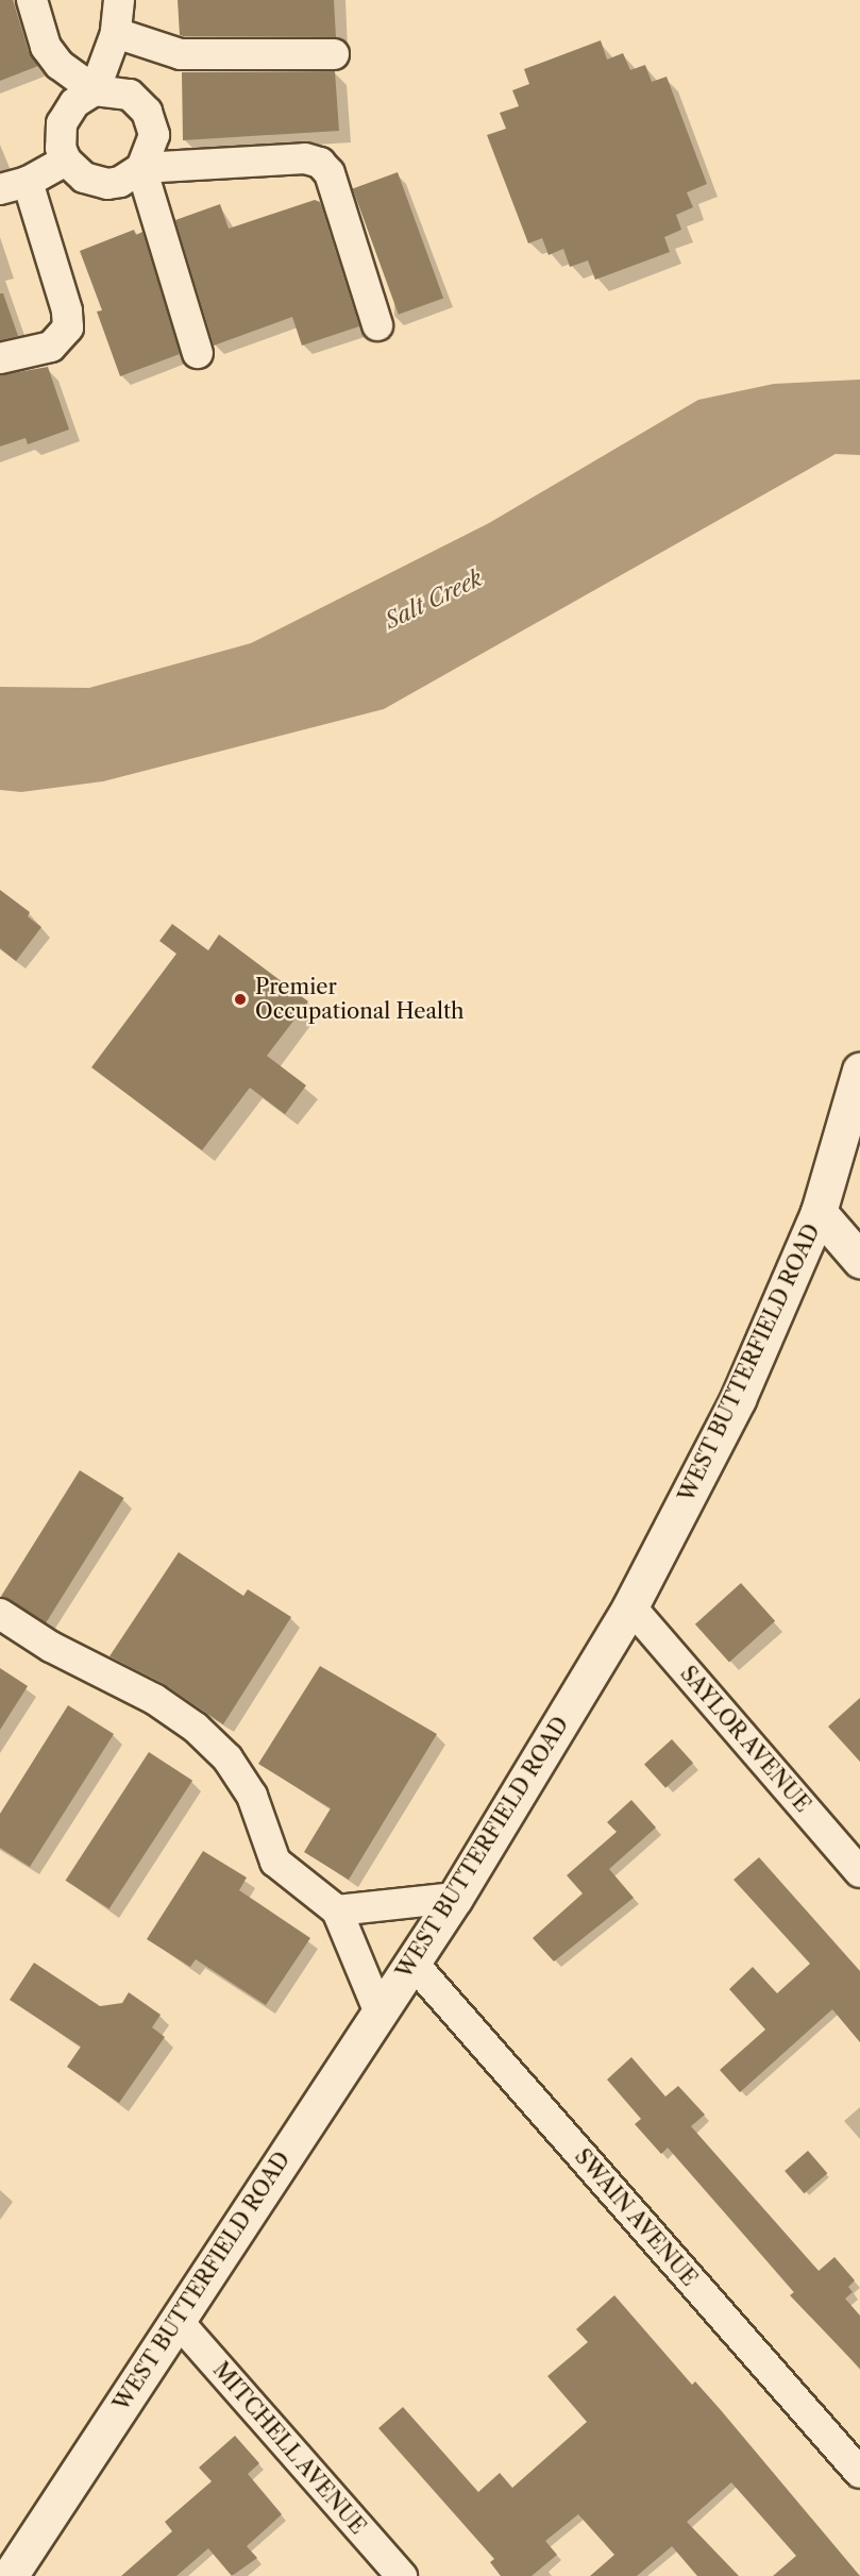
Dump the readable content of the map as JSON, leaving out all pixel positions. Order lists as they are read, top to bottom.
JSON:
{
  "streets": {
    "main road": ["WEST BUTTERFIELD ROAD"],
    "street": ["SAYLOR AVENUE", "SWAIN AVENUE", "MITCHELL AVENUE"]
  },
  "crossings": [
    ["WEST BUTTERFIELD ROAD", "SAYLOR AVENUE"],
    ["WEST BUTTERFIELD ROAD", "SWAIN AVENUE"],
    ["WEST BUTTERFIELD ROAD", "MITCHELL AVENUE"]
  ],
  "water": ["Salt Creek"],
  "places": ["Premier Occupational Health"]
}
